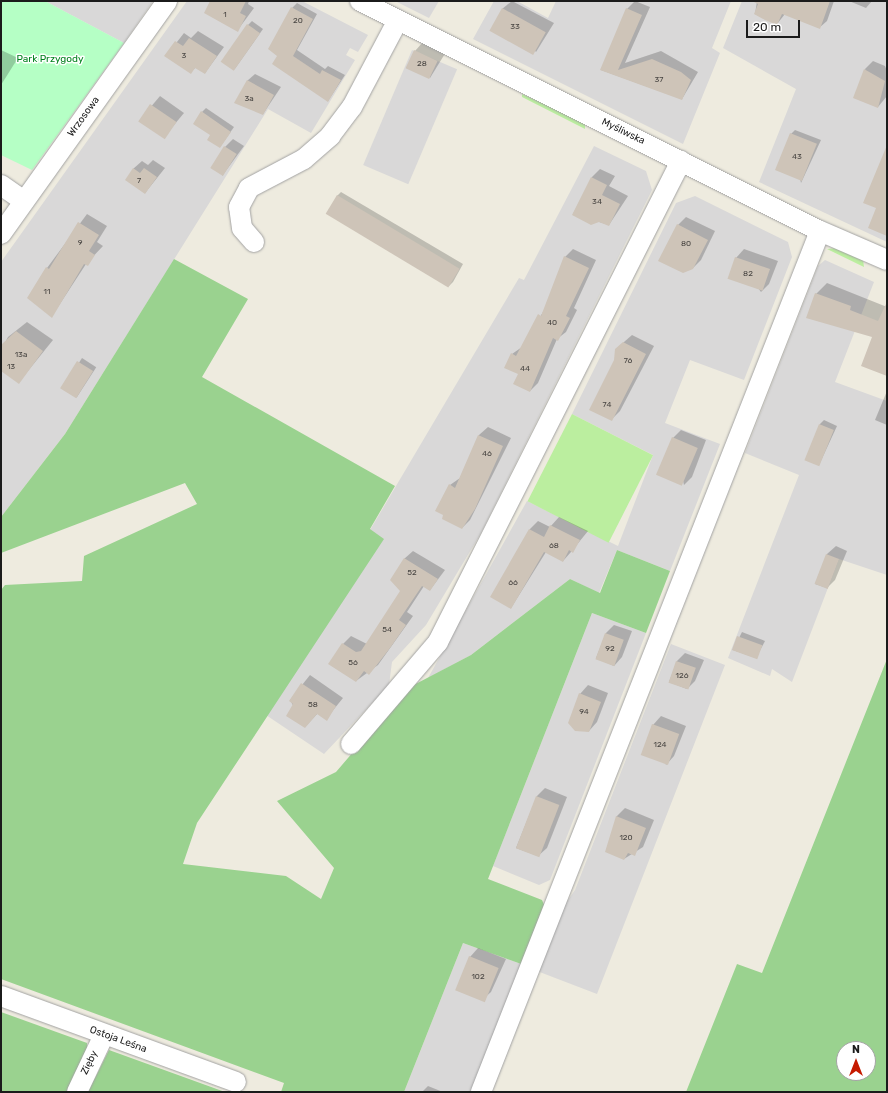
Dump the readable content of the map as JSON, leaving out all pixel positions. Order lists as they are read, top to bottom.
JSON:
{
  "streets": {
    "street": [
      "Wrzosowa",
      "Myśliwska",
      "Ostoja Leśna",
      "Zięby"
    ]
  },
  "crossings": [
    ["Ostoja Leśna", "Zięby"]
  ],
  "parks": ["Park Przygody"],
  "house_numbers": [
    "1",
    "20",
    "33",
    "3",
    "28",
    "37",
    "3a",
    "43",
    "7",
    "34",
    "9",
    "80",
    "82",
    "11",
    "40",
    "13a",
    "76",
    "13",
    "44",
    "74",
    "46",
    "68",
    "52",
    "66",
    "54",
    "92",
    "56",
    "126",
    "58",
    "94",
    "124",
    "120",
    "102"
  ],
  "scale_bar": "20 m",
  "north": "top"
}
